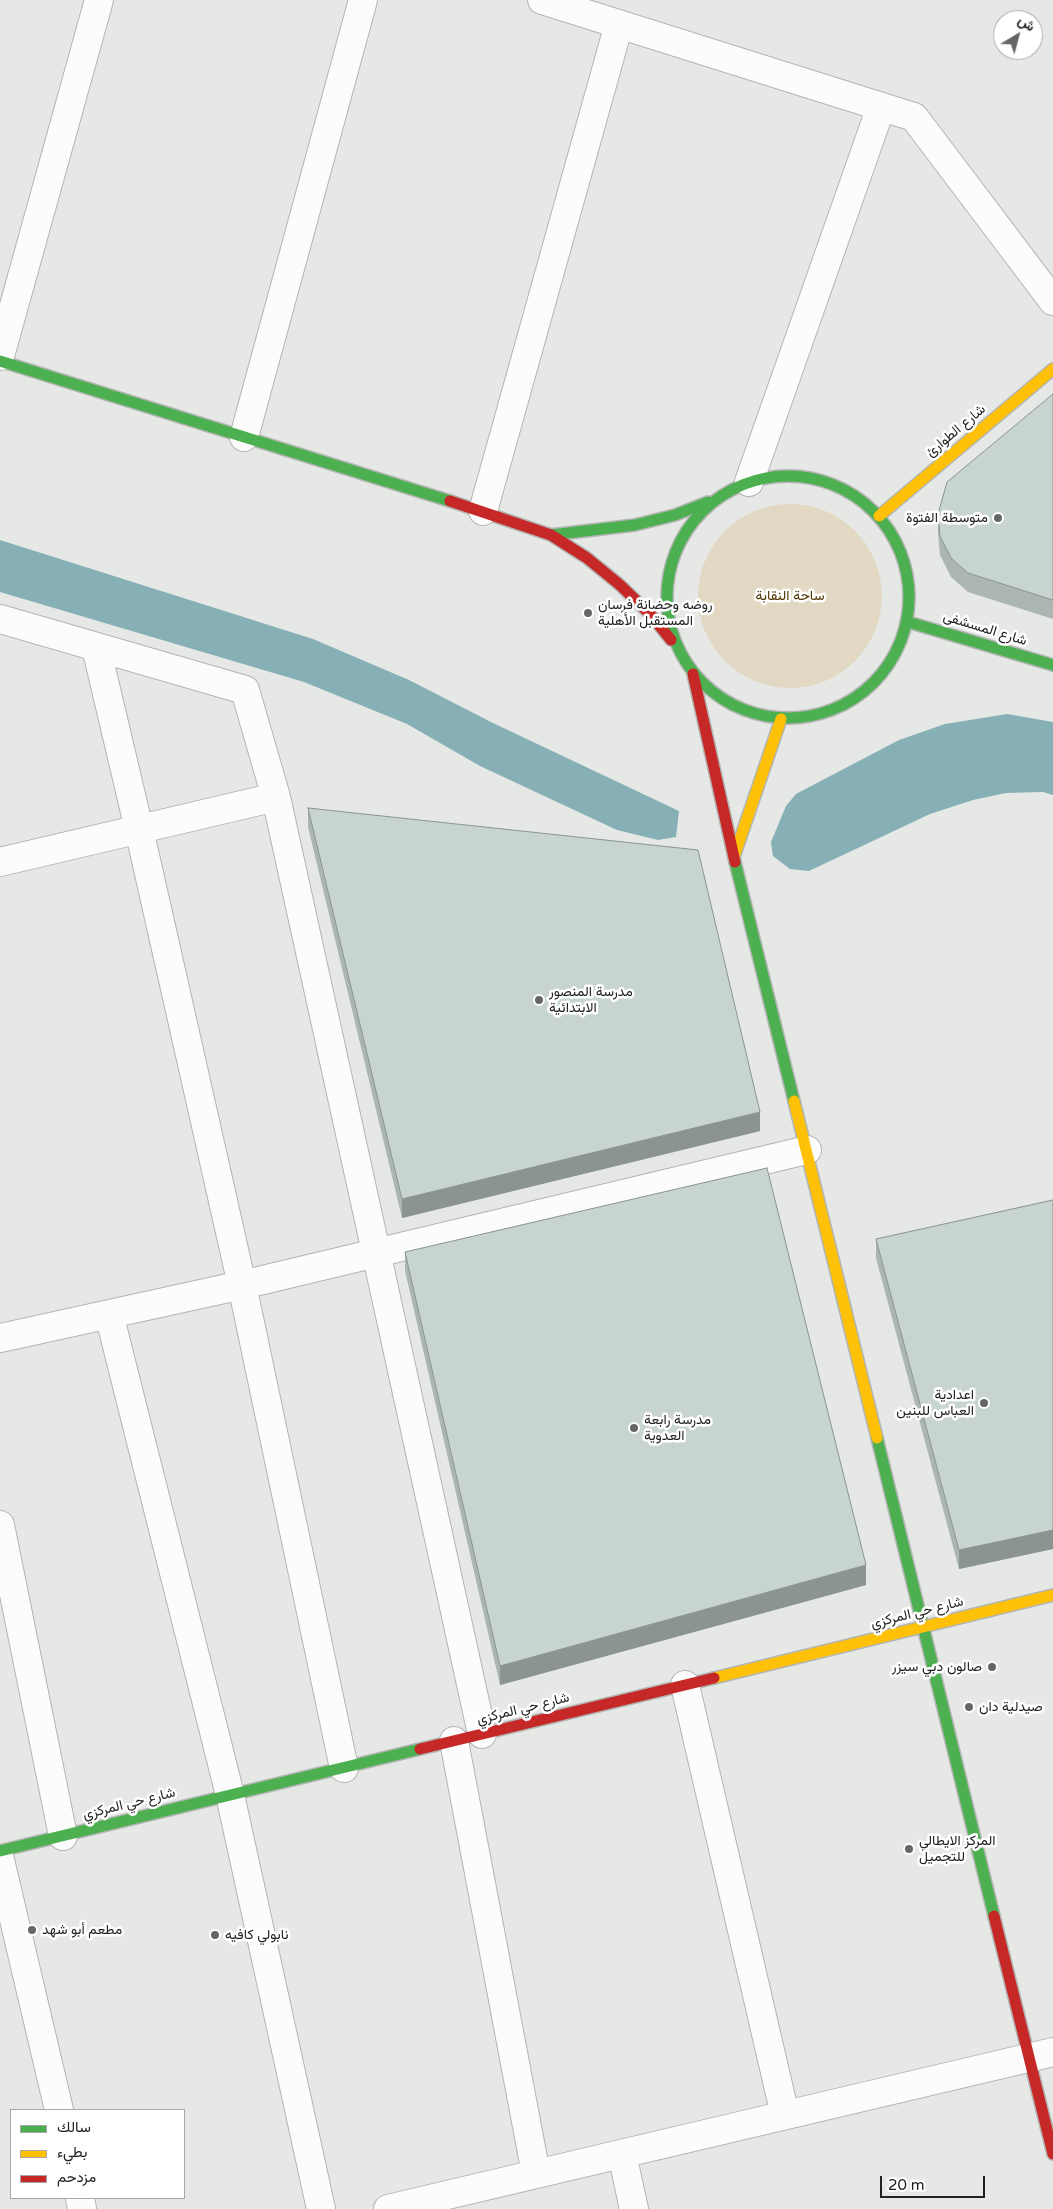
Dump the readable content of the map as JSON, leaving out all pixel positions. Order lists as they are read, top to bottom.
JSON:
{
  "streets": {
    "street": ["شارع الطوارئ", "شارع المسشفى", "شارع حي المركزي"]
  },
  "parks": ["ساحة النقابة"],
  "places": [
    "متوسطة الفتوة",
    "روضه وحضانة فرسان المستقبل الأهلية",
    "مدرسة المنصور الابتدائية",
    "اعدادية العباس للبنين",
    "مدرسة رابعة العدوية",
    "صالون دبي سيزر",
    "صيدلية دان",
    "المركز الايطالي للتجميل",
    "مطعم أبو شهد",
    "نابولي كافيه"
  ],
  "legend": ["سالك", "بطيء", "مزدحم"],
  "scale_bar": "20 m",
  "north": "top right"
}
